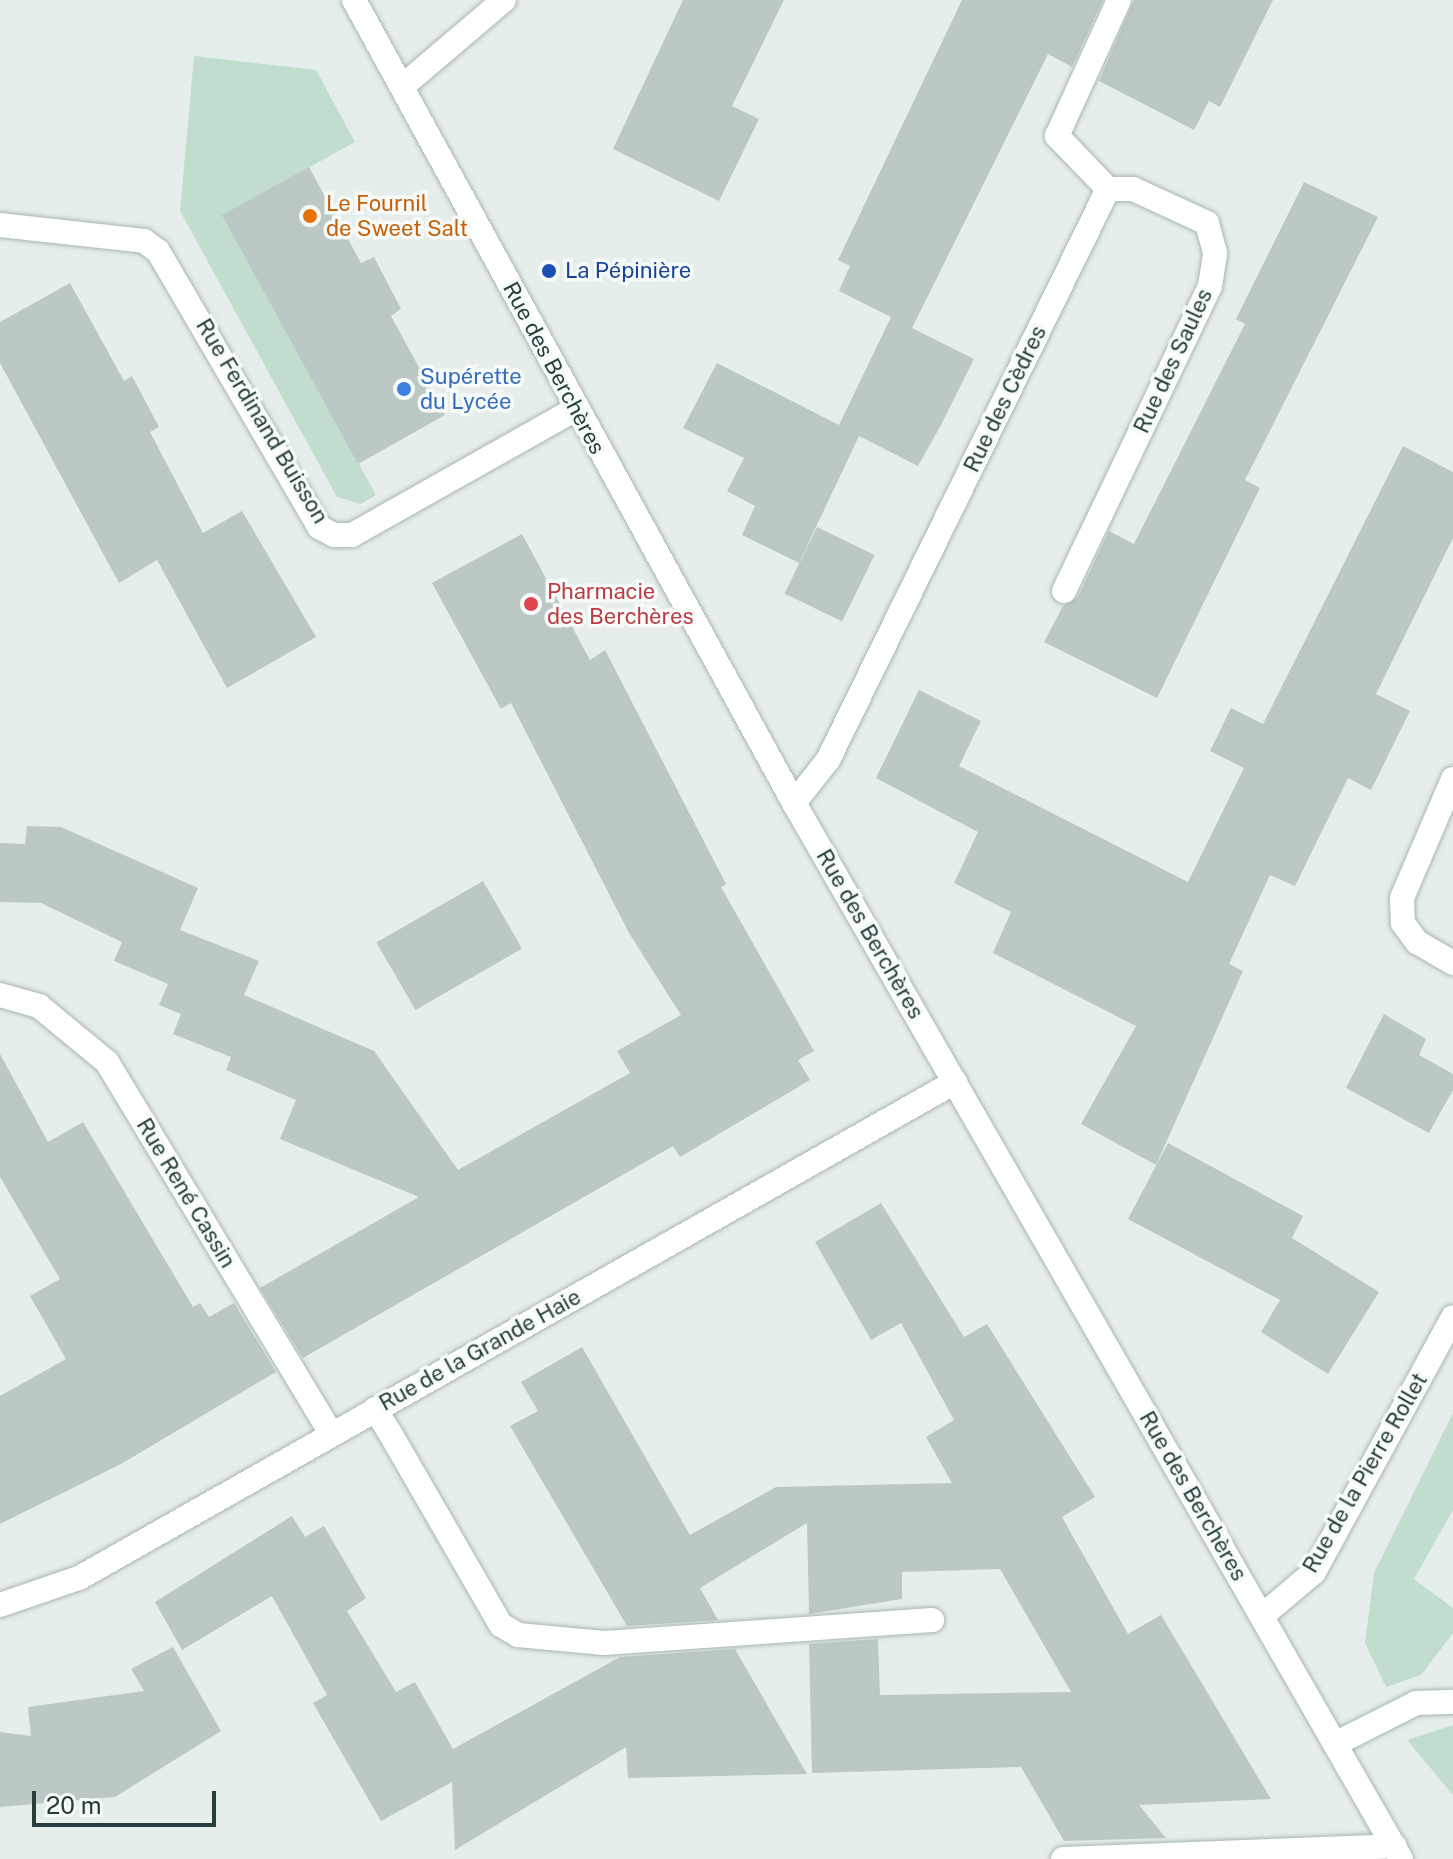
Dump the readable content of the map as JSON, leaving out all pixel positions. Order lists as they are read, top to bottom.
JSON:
{
  "streets": {
    "street": [
      "Rue des Saules",
      "Rue des Berchères",
      "Rue des Cèdres",
      "Rue Ferdinand Buisson",
      "Rue René Cassin",
      "Rue de la Grande Haie",
      "Rue de la Pierre Rollet"
    ]
  },
  "crossings": [
    ["Rue des Saules", "Rue des Cèdres"],
    ["Rue des Berchères", "Rue des Cèdres"],
    ["Rue des Berchères", "Rue Ferdinand Buisson"],
    ["Rue des Berchères", "Rue de la Grande Haie"],
    ["Rue des Berchères", "Rue de la Pierre Rollet"],
    ["Rue René Cassin", "Rue de la Grande Haie"]
  ],
  "places": [
    "Le Fournil de Sweet Salt",
    "La Pépinière",
    "Supérette du Lycée",
    "Pharmacie des Berchères"
  ],
  "scale_bar": "20 m"
}
